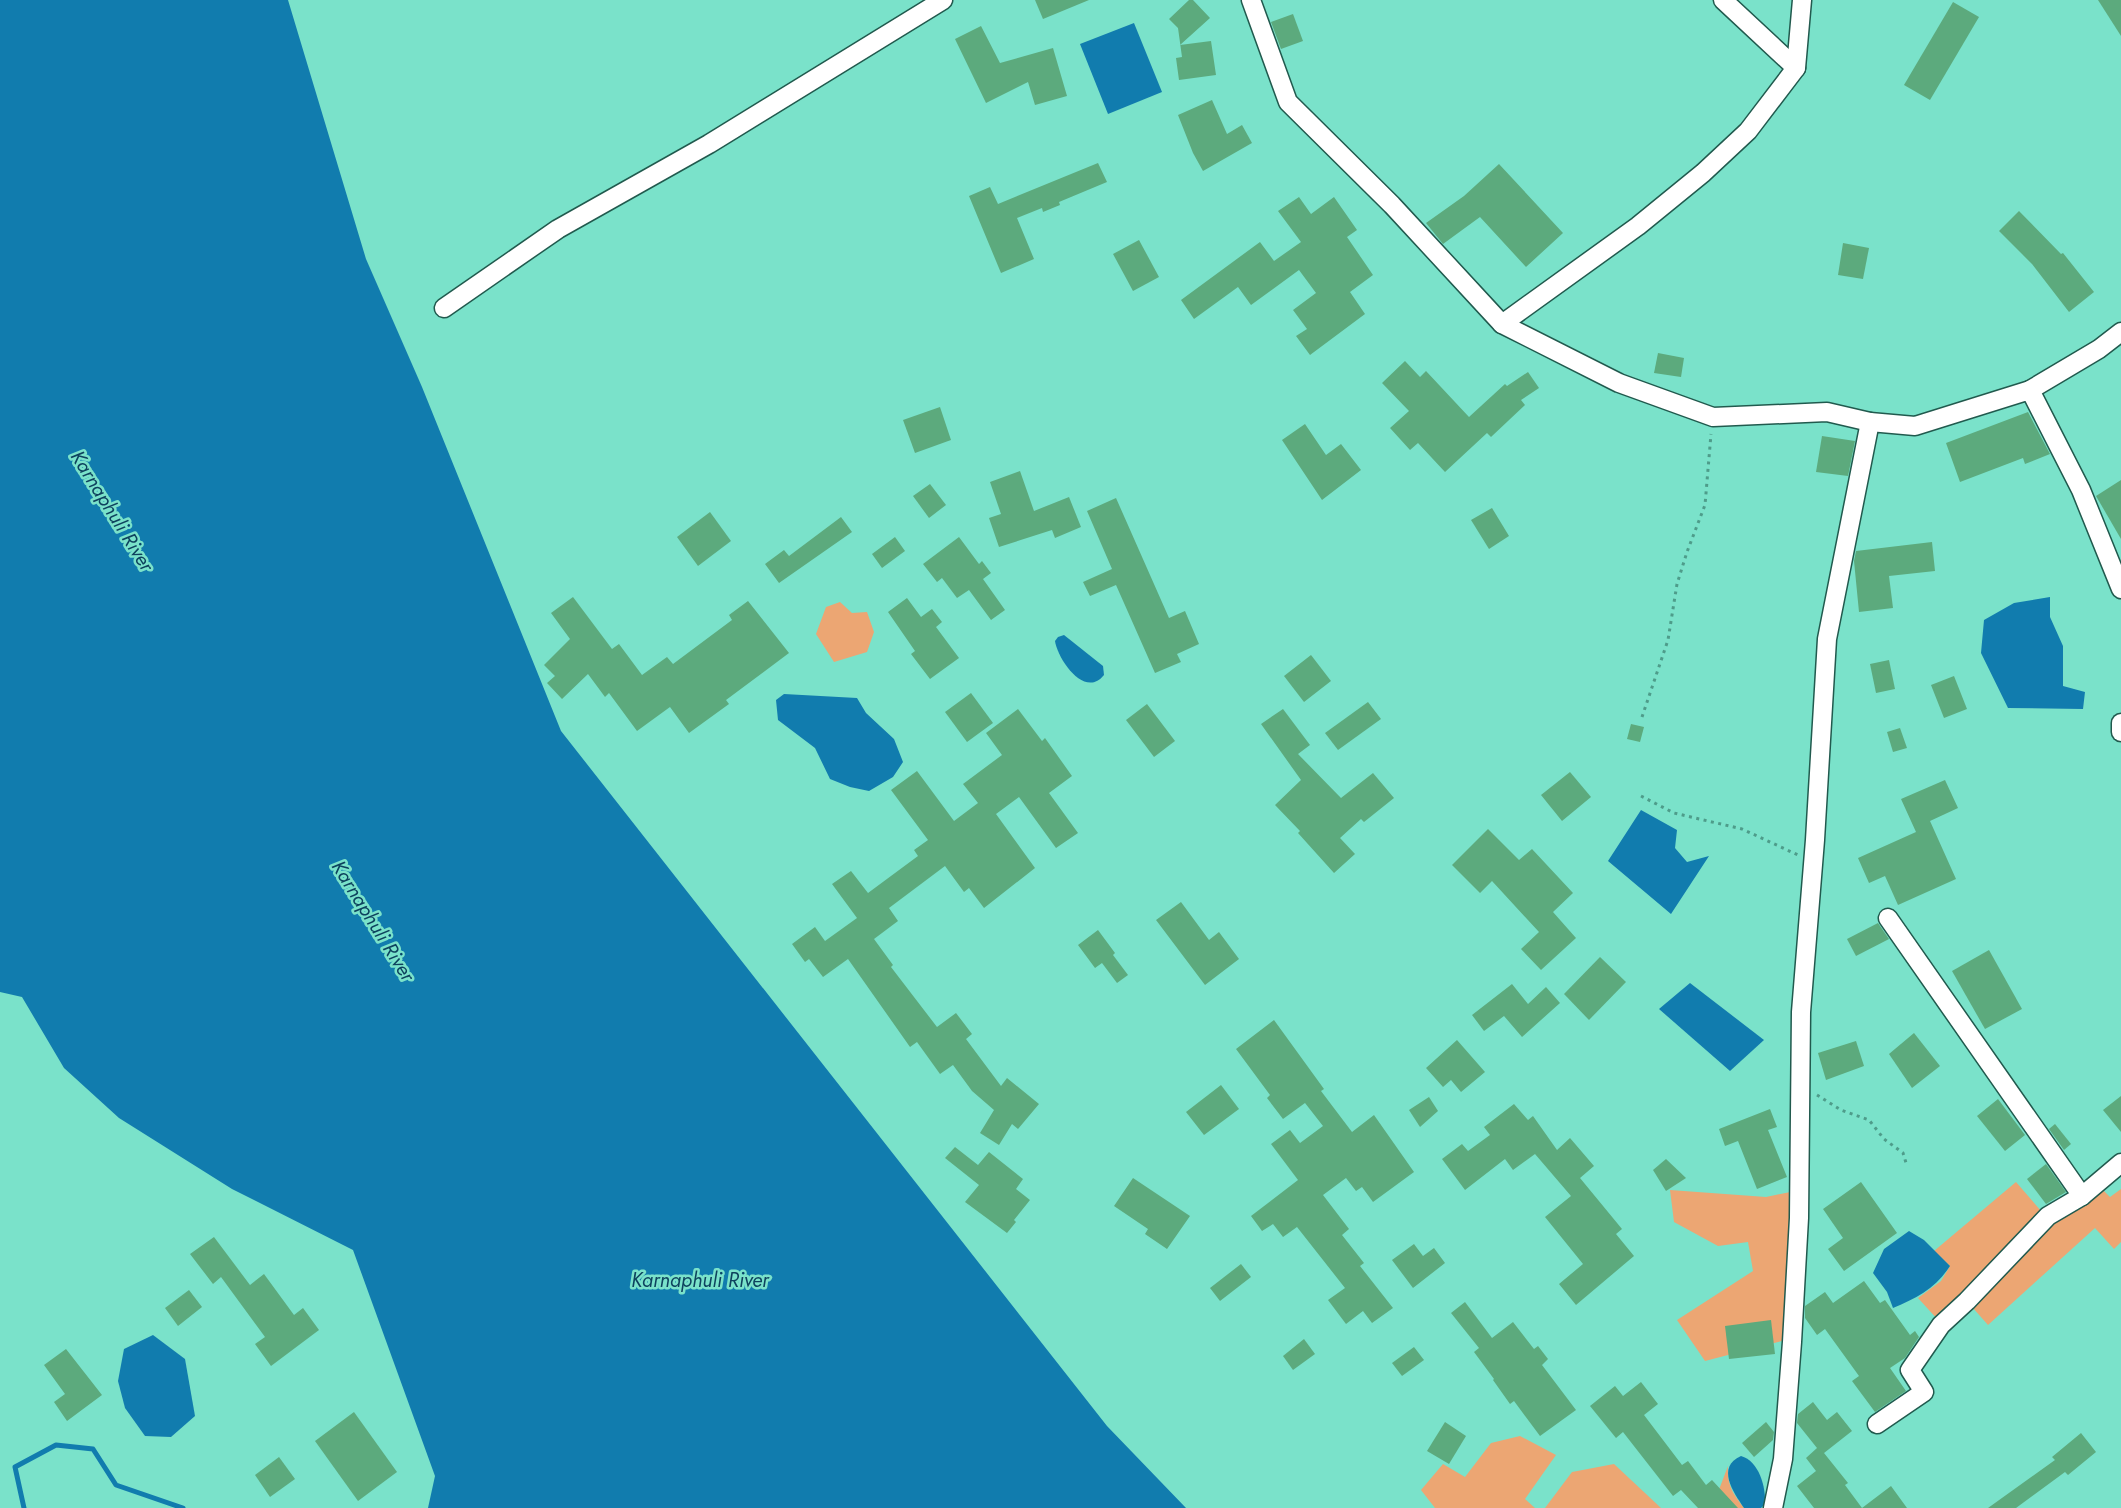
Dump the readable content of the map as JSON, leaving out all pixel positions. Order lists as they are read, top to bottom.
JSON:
{
  "water": ["Karnaphuli River"]
}
